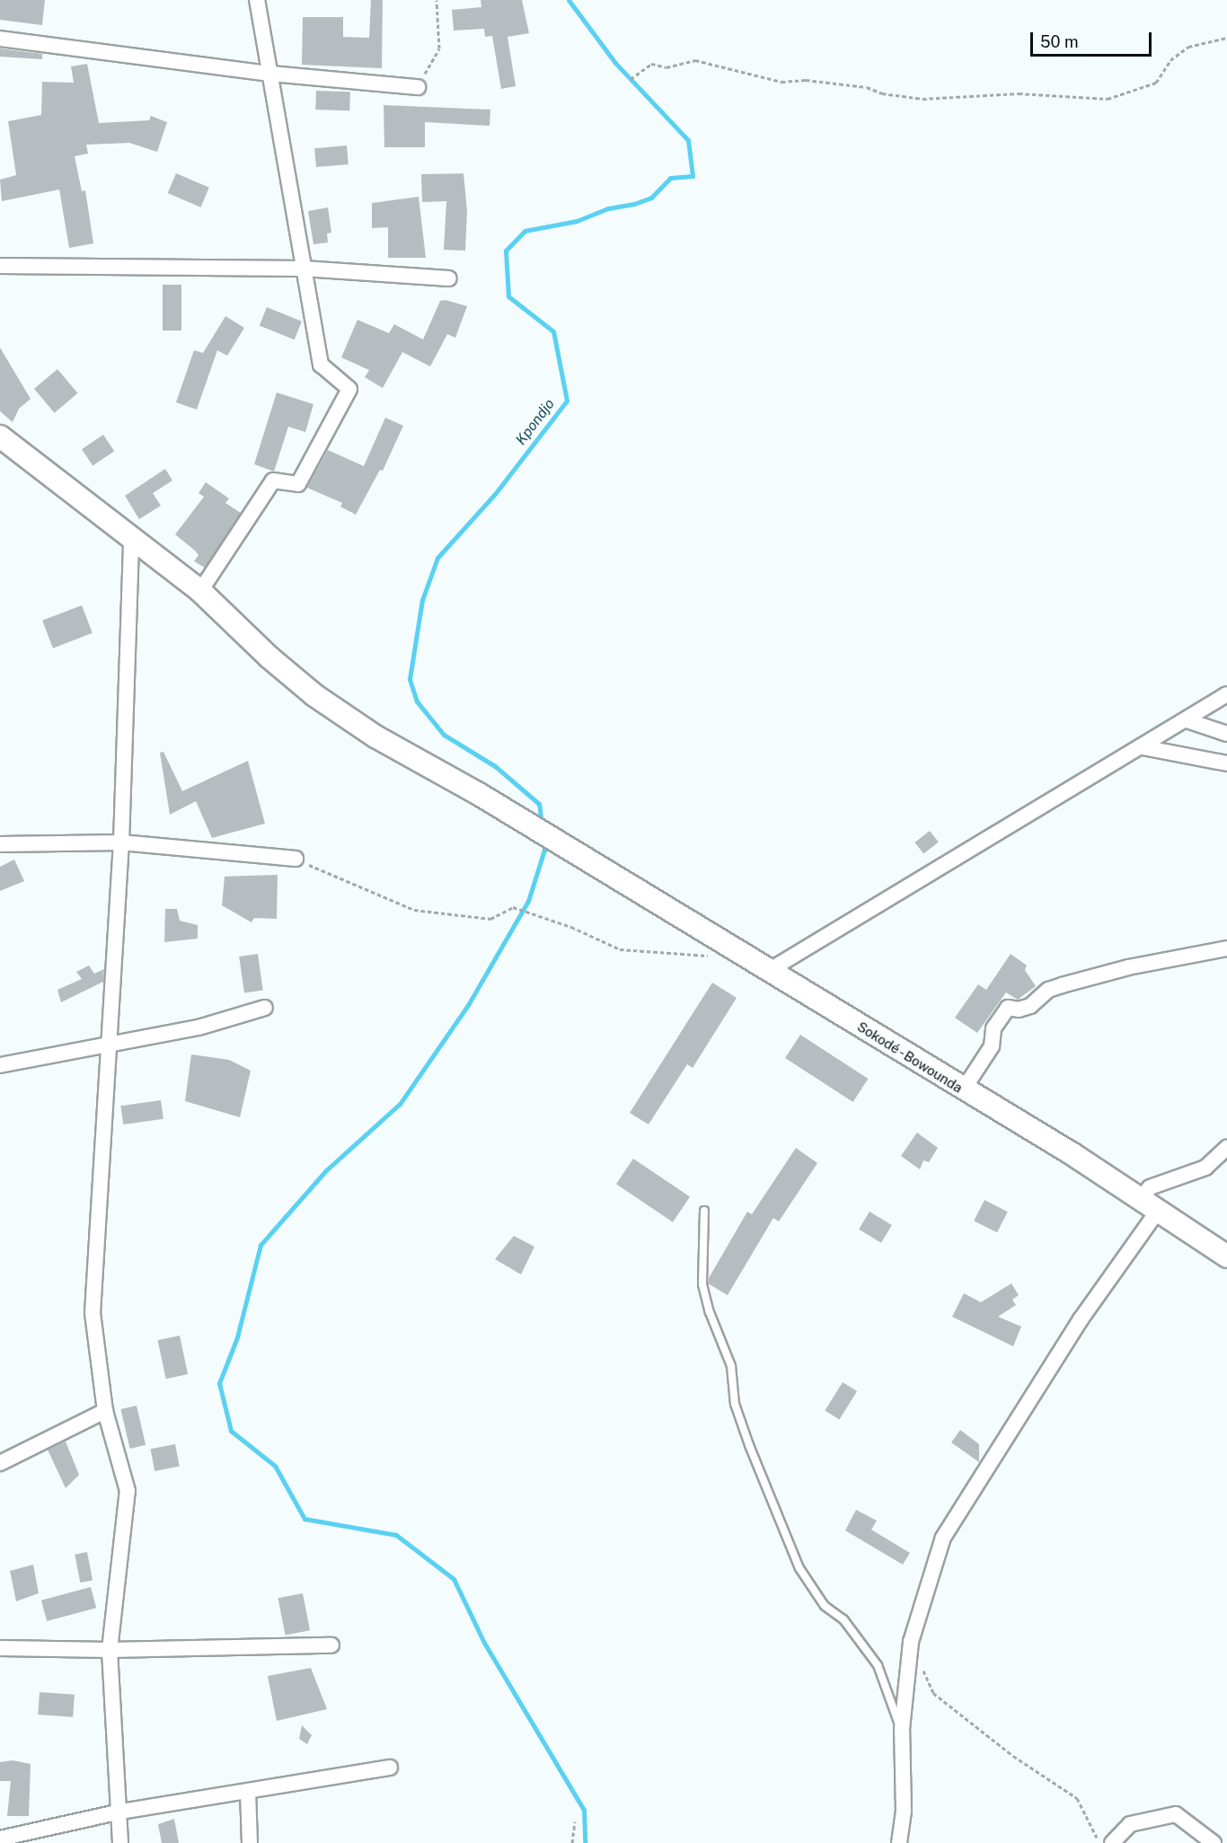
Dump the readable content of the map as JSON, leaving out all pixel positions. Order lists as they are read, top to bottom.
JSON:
{
  "streets": {
    "main road": ["Sokodé - Bowounda"]
  },
  "water": ["Kpondjo"],
  "scale_bar": "50 m"
}
